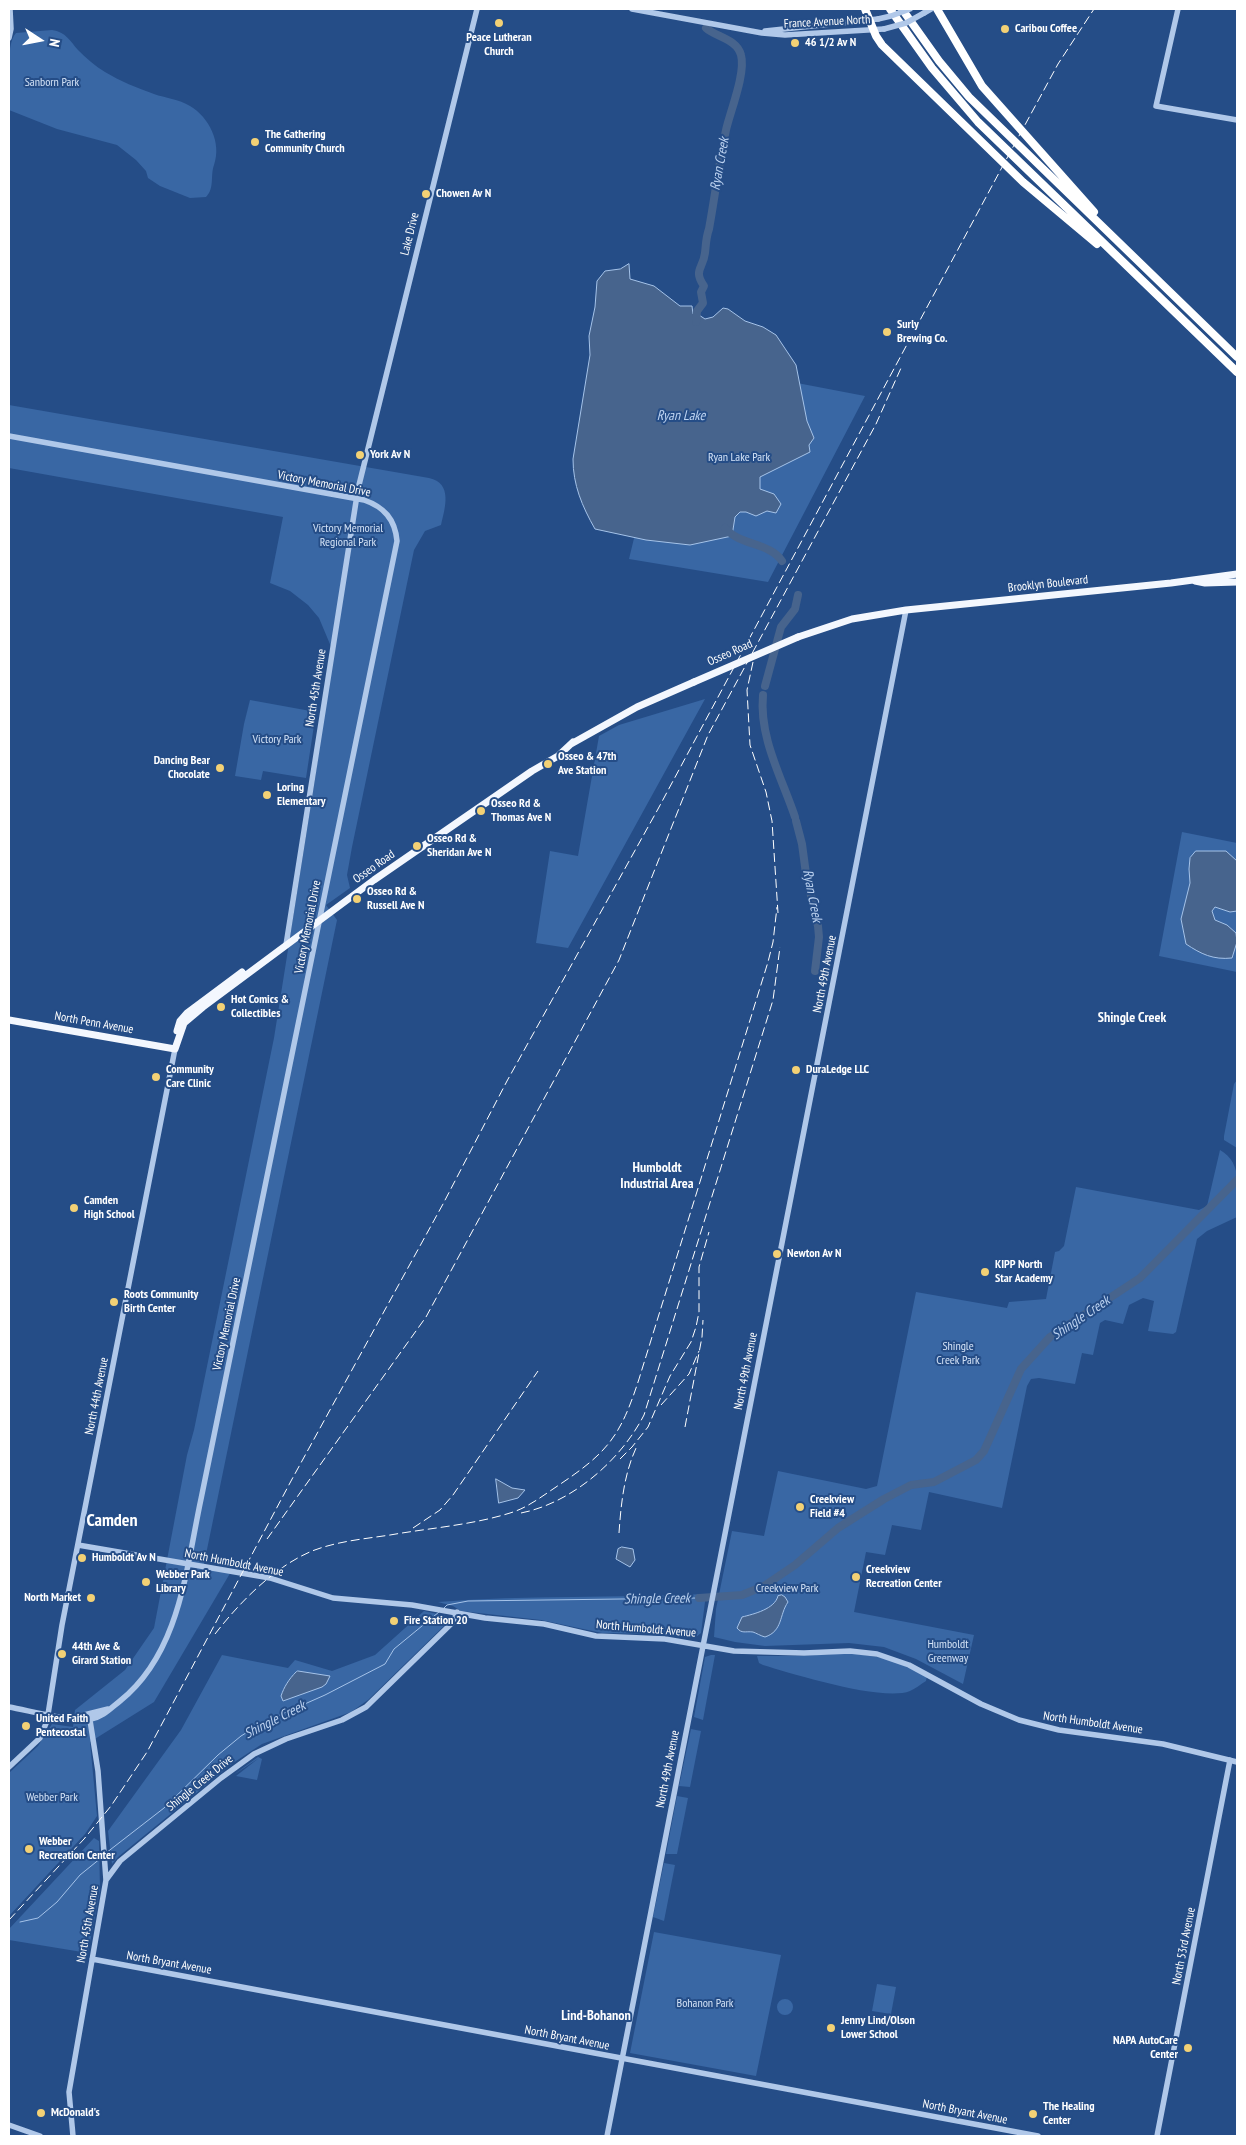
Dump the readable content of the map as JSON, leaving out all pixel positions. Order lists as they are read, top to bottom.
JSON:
{
  "streets": {
    "main road": ["Brooklyn Boulevard", "Osseo Road", "North Penn Avenue"],
    "street": [
      "France Avenue North",
      "Lake Drive",
      "Victory Memorial Drive",
      "North 45th Avenue",
      "North 49th Avenue",
      "North 44th Avenue",
      "North Humboldt Avenue",
      "Shingle Creek Drive",
      "North 53rd Avenue",
      "North Bryant Avenue"
    ]
  },
  "crossings": [
    ["Lake Drive", "North 45th Avenue"],
    ["Victory Memorial Drive", "Osseo Road"],
    ["Victory Memorial Drive", "North 45th Avenue"],
    ["Victory Memorial Drive", "North 44th Avenue"],
    ["Victory Memorial Drive", "North Humboldt Avenue"],
    ["Brooklyn Boulevard", "Osseo Road"],
    ["Brooklyn Boulevard", "North 49th Avenue"],
    ["Osseo Road", "North 45th Avenue"],
    ["Osseo Road", "North 49th Avenue"],
    ["Osseo Road", "North Penn Avenue"],
    ["Osseo Road", "North 44th Avenue"],
    ["North 45th Avenue", "Shingle Creek Drive"],
    ["North 45th Avenue", "North Bryant Avenue"],
    ["North 49th Avenue", "North Humboldt Avenue"],
    ["North 49th Avenue", "North Bryant Avenue"],
    ["North Penn Avenue", "North 44th Avenue"],
    ["North 44th Avenue", "North Humboldt Avenue"],
    ["North Humboldt Avenue", "Shingle Creek Drive"],
    ["North Humboldt Avenue", "North 53rd Avenue"]
  ],
  "districts": [
    "Shingle Creek",
    "Humboldt Industrial Area",
    "Camden",
    "Lind-Bohanon"
  ],
  "water": ["Ryan Creek", "Ryan Lake", "Shingle Creek"],
  "parks": [
    "Sanborn Park",
    "Ryan Lake Park",
    "Victory Memorial Regional Park",
    "Victory Park",
    "Shingle Creek Park",
    "Creekview Park",
    "Humboldt Greenway",
    "Webber Park",
    "Bohanon Park"
  ],
  "places": [
    "Peace Lutheran Church",
    "Caribou Coffee",
    "46 1/2 Av N",
    "The Gathering Community Church",
    "Chowen Av N",
    "Surly Brewing Co.",
    "York Av N",
    "Osseo & 47th Ave Station",
    "Dancing Bear Chocolate",
    "Loring Elementary",
    "Osseo Rd & Thomas Ave N",
    "Osseo Rd & Sheridan Ave N",
    "Osseo Rd & Russell Ave N",
    "Hot Comics & Collectibles",
    "DuraLedge LLC",
    "Community Care Clinic",
    "Camden High School",
    "Newton Av N",
    "KIPP North Star Academy",
    "Roots Community Birth Center",
    "Creekview Field #4",
    "Humboldt Av N",
    "Creekview Recreation Center",
    "Webber Park Library",
    "North Market",
    "Fire Station 20",
    "44th Ave & Girard Station",
    "United Faith Pentecostal",
    "Webber Recreation Center",
    "Jenny Lind/Olson Lower School",
    "NAPA AutoCare Center",
    "McDonald's",
    "The Healing Center"
  ],
  "north": "right"
}
